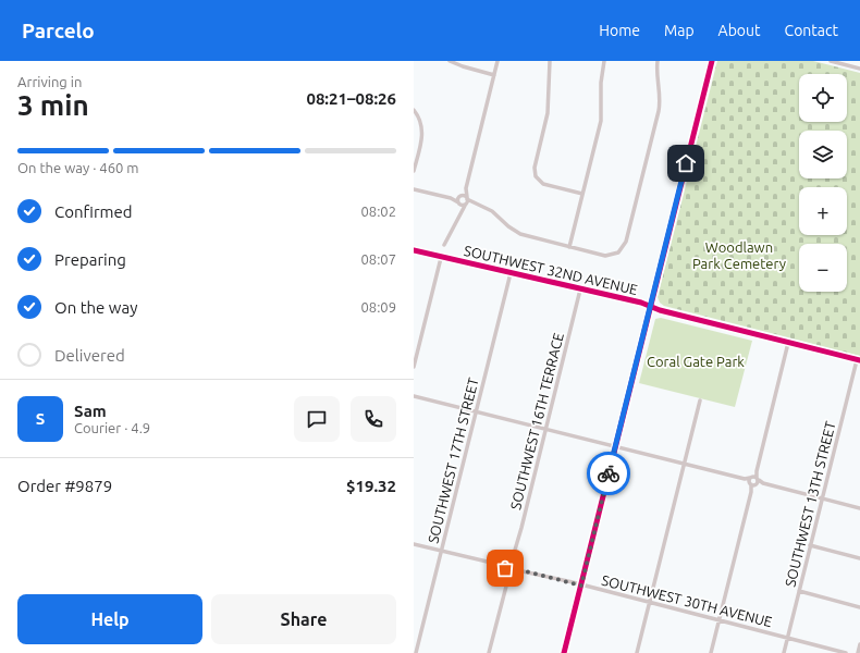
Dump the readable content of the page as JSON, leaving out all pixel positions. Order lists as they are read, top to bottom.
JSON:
{
  "streets": {
    "street": [
      "SOUTHWEST 32ND AVENUE",
      "SOUTHWEST 16TH TERRACE",
      "SOUTHWEST 17TH STREET",
      "SOUTHWEST 13TH STREET",
      "SOUTHWEST 30TH AVENUE"
    ]
  },
  "crossings": [
    ["SOUTHWEST 32ND AVENUE", "SOUTHWEST 16TH TERRACE"],
    ["SOUTHWEST 32ND AVENUE", "SOUTHWEST 17TH STREET"],
    ["SOUTHWEST 32ND AVENUE", "SOUTHWEST 13TH STREET"],
    ["SOUTHWEST 16TH TERRACE", "SOUTHWEST 30TH AVENUE"],
    ["SOUTHWEST 13TH STREET", "SOUTHWEST 30TH AVENUE"]
  ],
  "parks": ["Woodlawn Park Cemetery", "Coral Gate Park"],
  "page": {
    "header": "Parcelo",
    "nav": [
      "Home",
      "Map",
      "About",
      "Contact"
    ],
    "heading": ["3 min", "Arriving in", "08:21–08:26"],
    "panel": [
      "Sam",
      "Courier · 4.9",
      "Order #9879",
      "$19.32"
    ],
    "map_buttons": ["+", "−"],
    "bar": "On the way · 460 m",
    "list": [
      ["Confirmed", "08:02"],
      ["Preparing", "08:07"],
      ["On the way", "08:09"],
      "Delivered"
    ],
    "round": "S",
    "buttons": ["Help", "Share"]
  }
}
